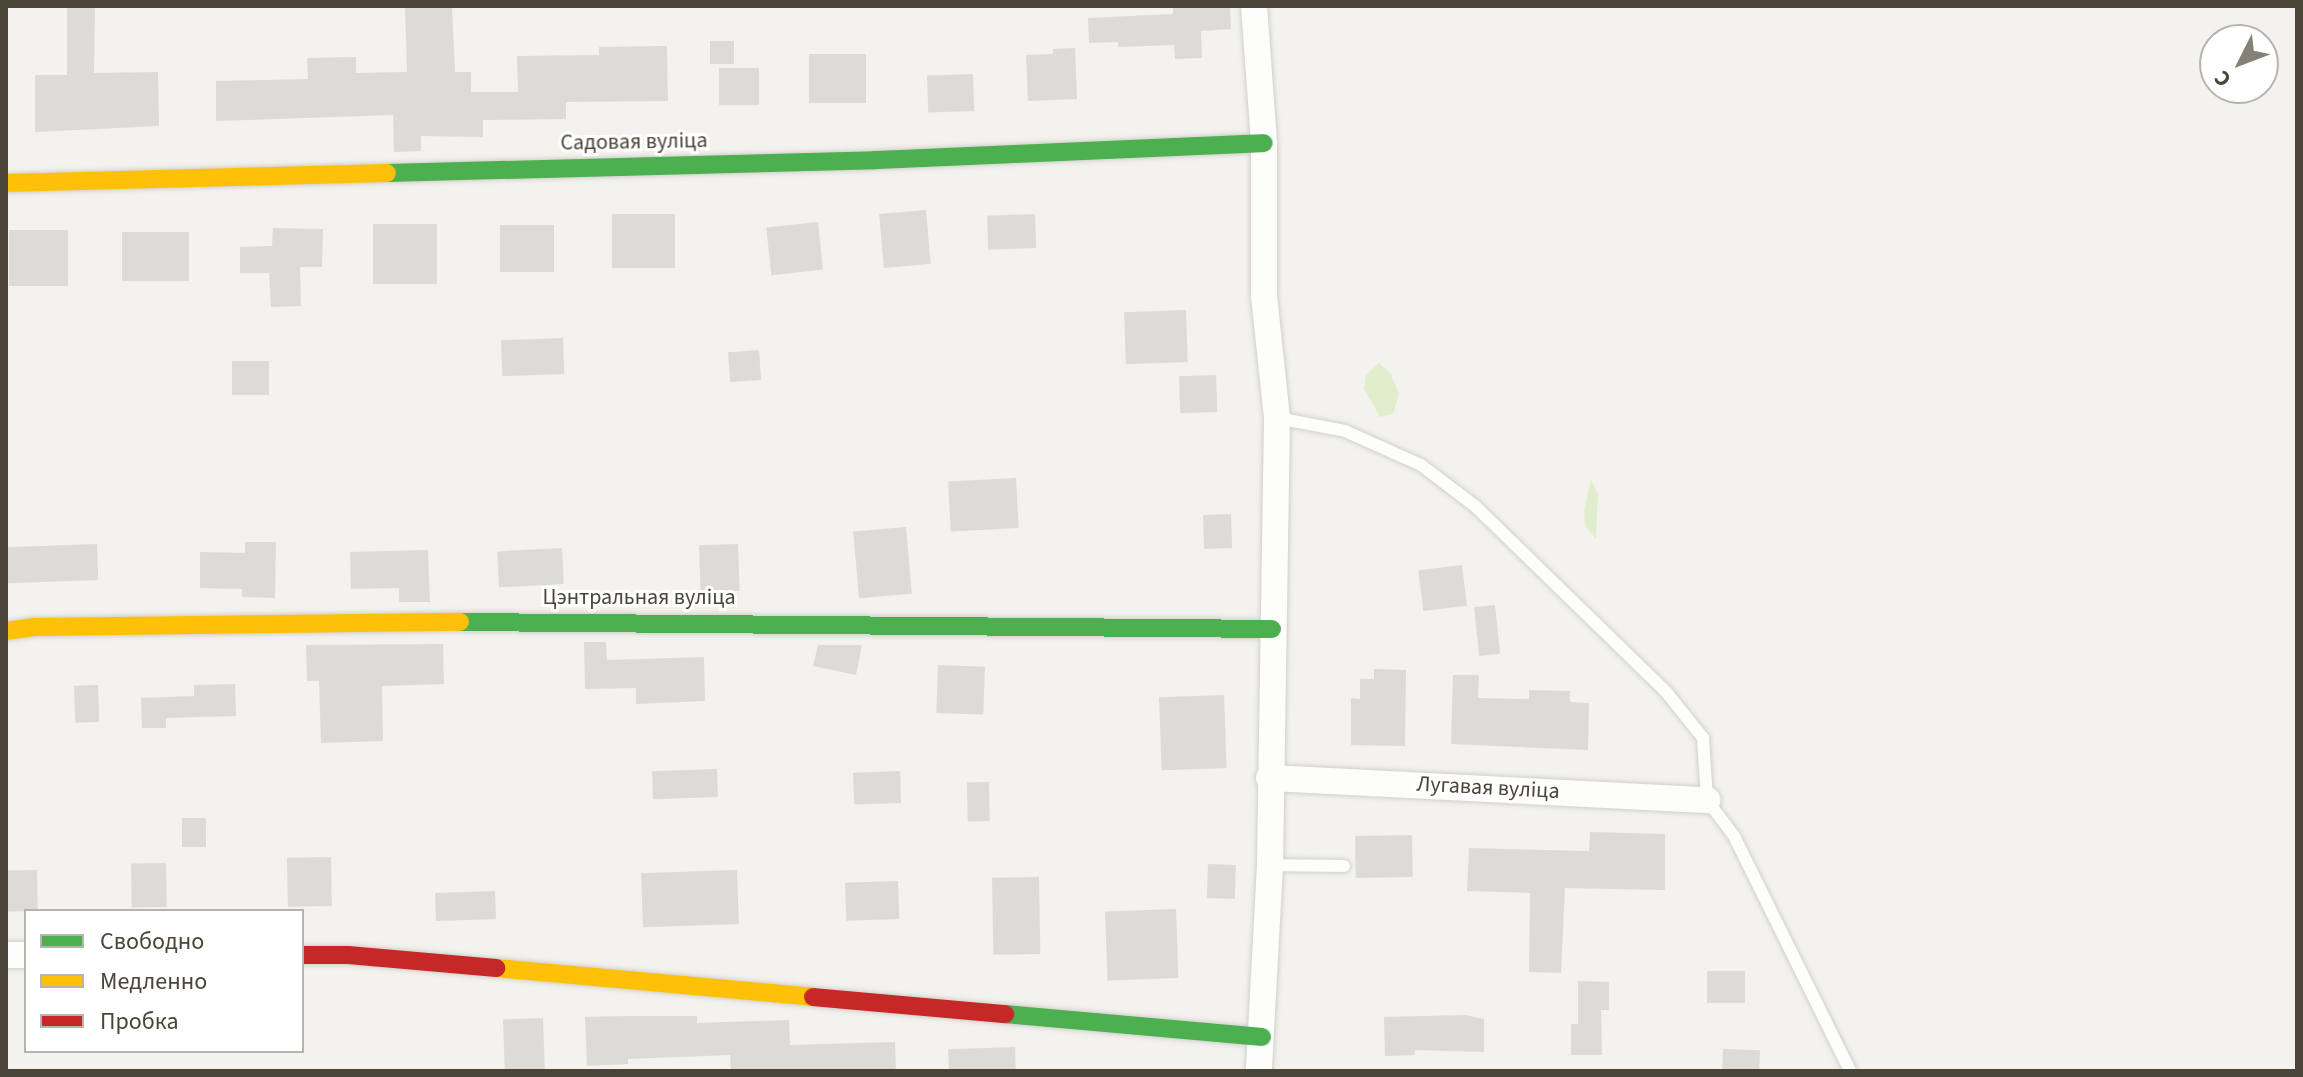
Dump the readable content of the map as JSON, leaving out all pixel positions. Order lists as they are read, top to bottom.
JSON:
{
  "streets": {
    "street": ["Садовая вуліца", "Цэнтральная вуліца", "Лугавая вуліца"]
  },
  "legend": ["Свободно", "Медленно", "Пробка"],
  "north": "bottom left"
}
